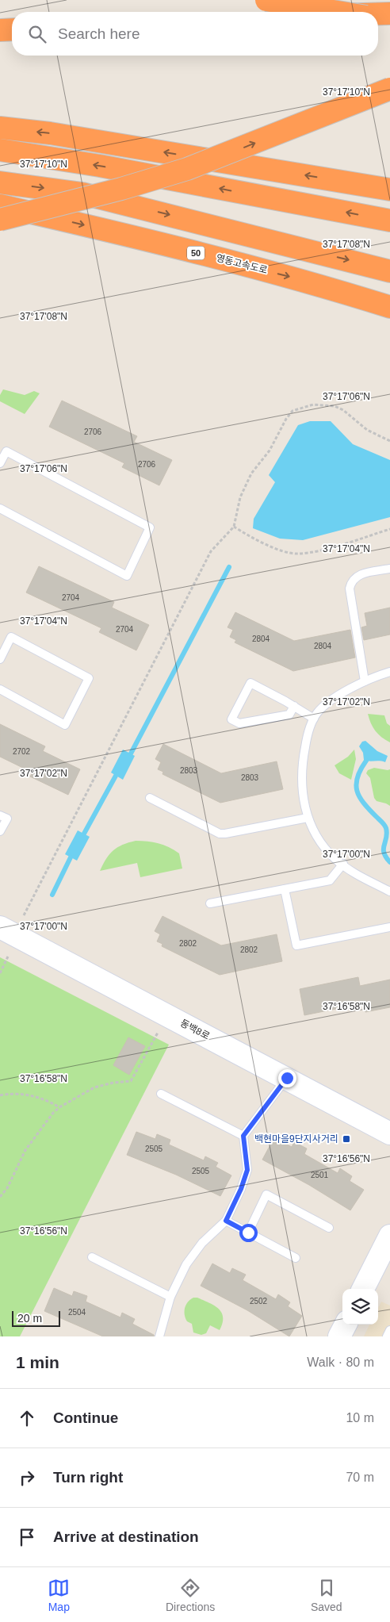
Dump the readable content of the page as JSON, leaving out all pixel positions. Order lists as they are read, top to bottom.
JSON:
{
  "streets": {
    "highway": ["50", "영동고속도로"],
    "street": ["동백8로"]
  },
  "places": {
    "transit": ["백현마을9단지사거리"]
  },
  "house_numbers": [
    "2706",
    "2706",
    "2704",
    "2704",
    "2804",
    "2804",
    "2702",
    "2803",
    "2803",
    "2802",
    "2802",
    "2505",
    "2505",
    "2501",
    "2502",
    "2504"
  ],
  "scale_bar": "20 m",
  "page": {
    "search": "Search here",
    "scale": "20 m",
    "heading": ["1 min", "Walk · 80 m"],
    "list": [
      ["Continue", "10 m"],
      ["Turn right", "70 m"],
      "Arrive at destination"
    ],
    "nav": ["Map", "Directions", "Saved"]
  },
  "coordinates": [
    "37°17'10\"N",
    "37°17'08\"N",
    "37°17'06\"N",
    "37°17'04\"N",
    "37°17'02\"N",
    "37°17'00\"N",
    "37°16'58\"N",
    "37°16'56\"N"
  ]
}
